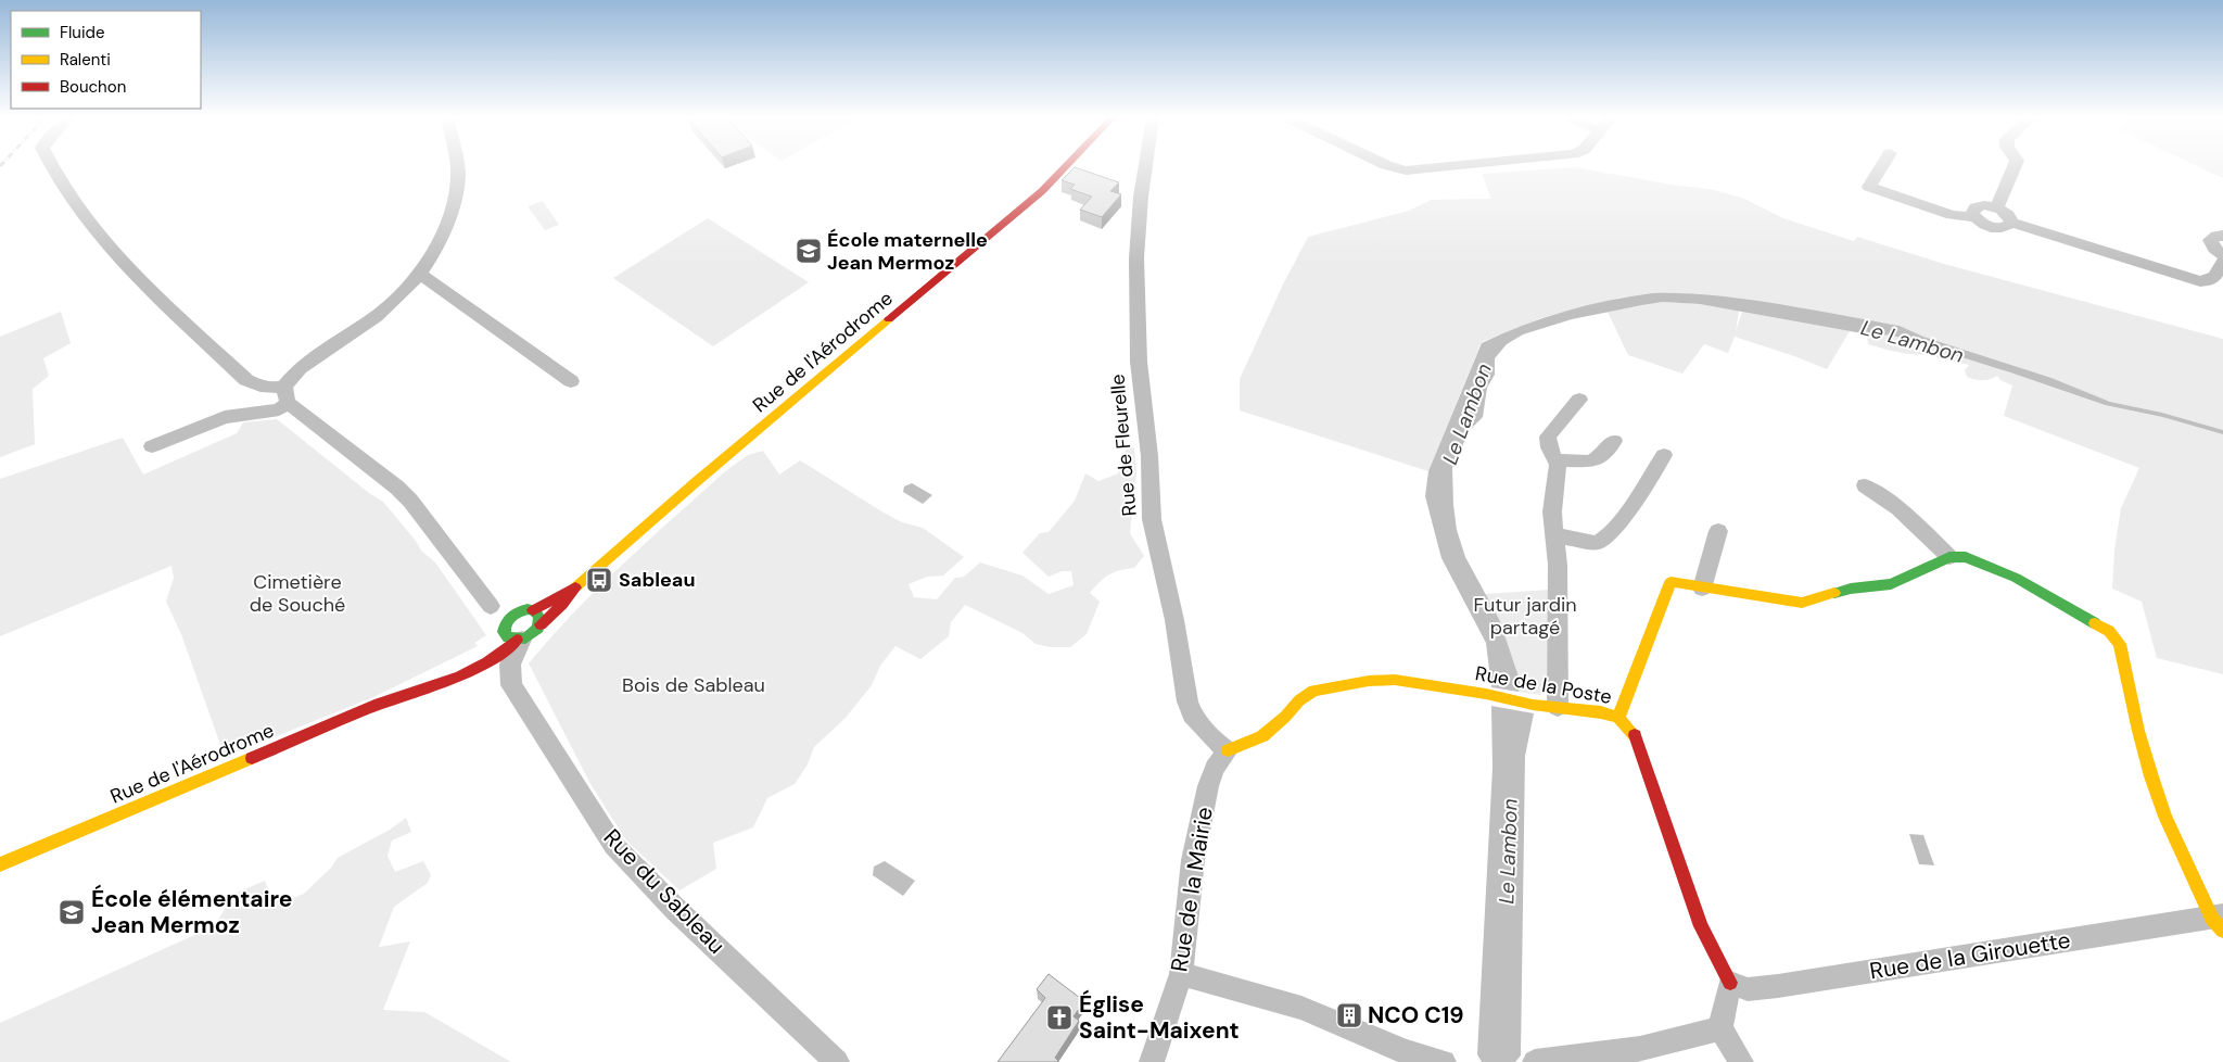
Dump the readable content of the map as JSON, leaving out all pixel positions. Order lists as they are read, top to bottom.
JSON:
{
  "streets": {
    "street": [
      "Rue de l'Aérodrome",
      "Rue de Fleurelle",
      "Rue de la Poste",
      "Rue de la Mairie",
      "Rue du Sableau",
      "Rue de la Girouette"
    ]
  },
  "crossings": [
    ["Rue de l'Aérodrome", "Rue du Sableau"],
    ["Rue de Fleurelle", "Rue de la Poste"],
    ["Rue de Fleurelle", "Rue de la Mairie"],
    ["Rue de la Poste", "Rue de la Mairie"],
    ["Rue de la Poste", "Rue de la Girouette"]
  ],
  "water": ["Le Lambon"],
  "parks": ["Cimetière de Souché", "Futur jardin partagé", "Bois de Sableau"],
  "places": {
    "school or university": ["École maternelle Jean Mermoz", "École élémentaire Jean Mermoz"],
    "bus stop": ["Sableau"],
    "building": ["NCO C19"],
    "church": ["Église Saint-Maixent"]
  },
  "legend": ["Fluide", "Ralenti", "Bouchon"]
}
